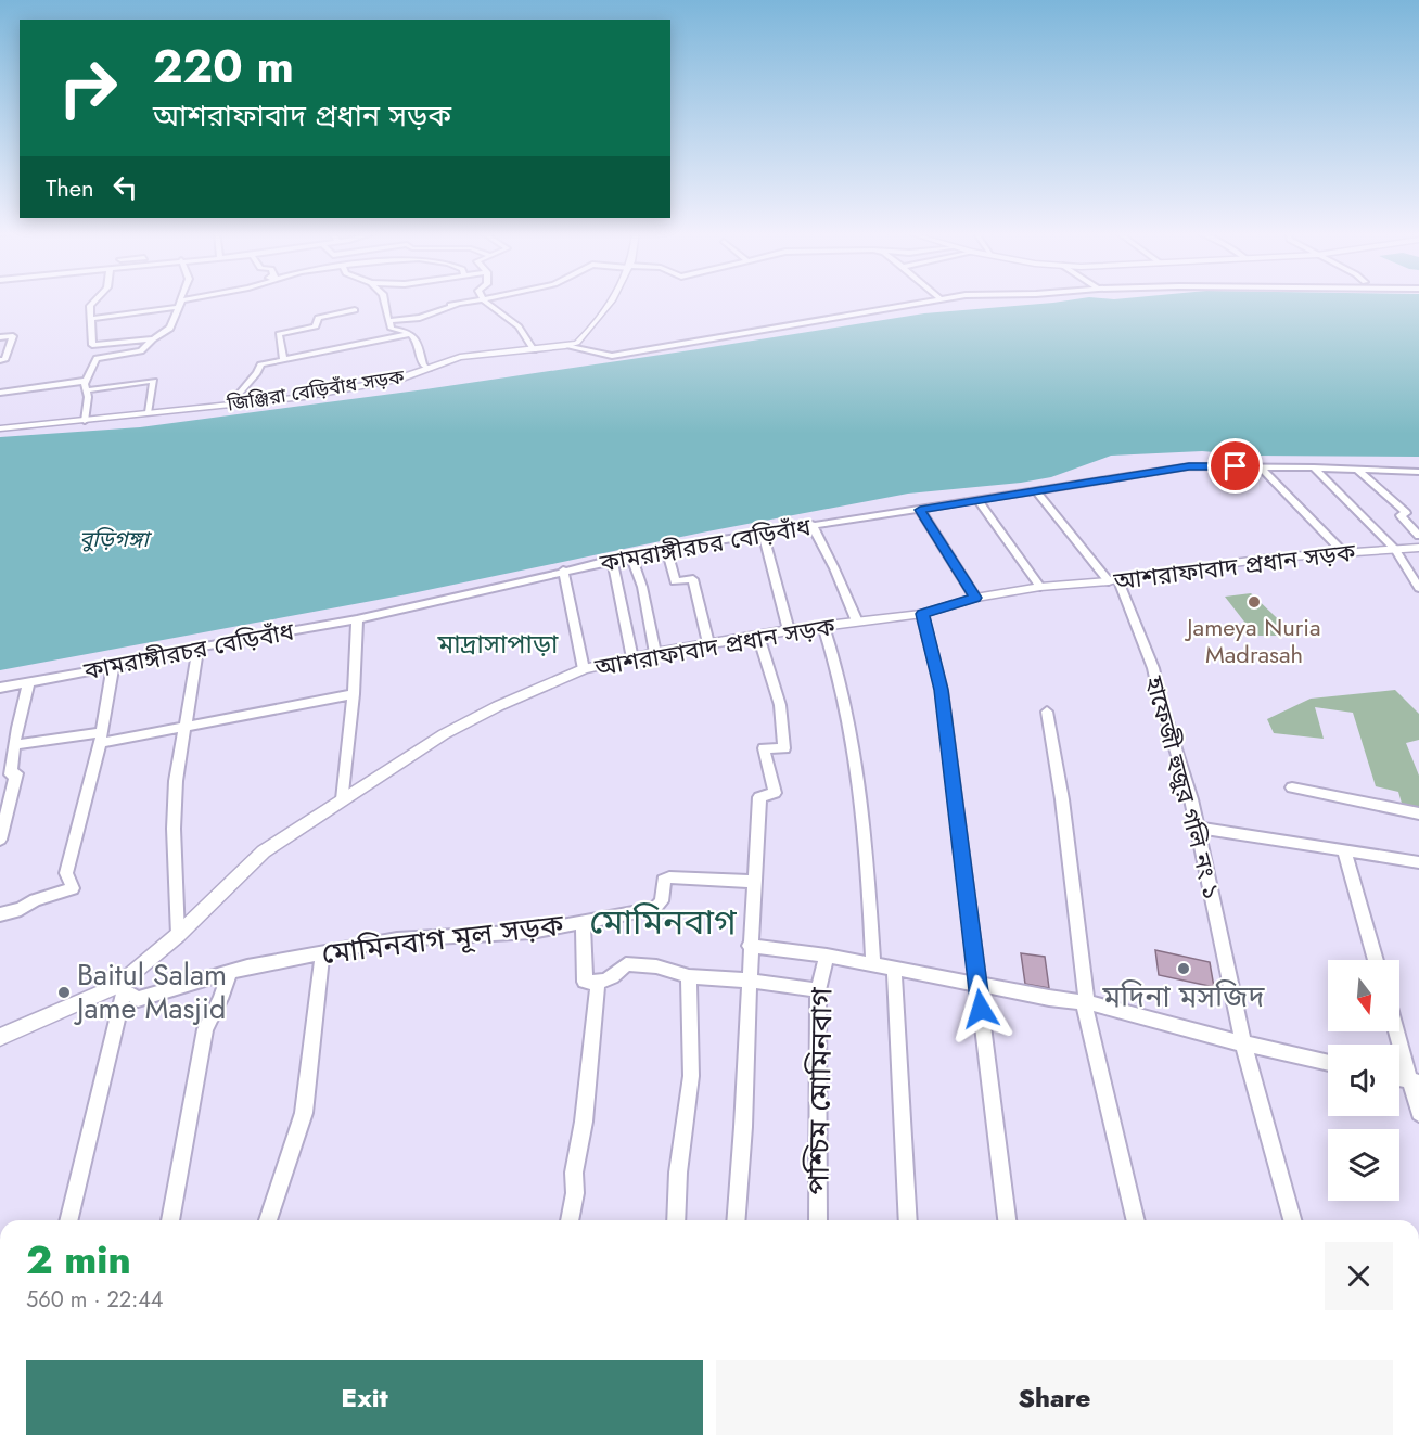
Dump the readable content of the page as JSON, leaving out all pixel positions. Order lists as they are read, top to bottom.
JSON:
{
  "streets": {
    "street": [
      "জিঞ্জিরা বেড়িবাঁধ সড়ক",
      "কামরাঙ্গীরচর বেড়িবাঁধ",
      "আশরাফাবাদ প্রধান সড়ক",
      "হাফেজী হুজুর গলি নং ১",
      "মোমিনবাগ মূল সড়ক",
      "পশ্চিম মোমিনবাগ"
    ]
  },
  "crossings": [
    ["কামরাঙ্গীরচর বেড়িবাঁধ", "হাফেজী হুজুর গলি নং ১"],
    ["আশরাফাবাদ প্রধান সড়ক", "হাফেজী হুজুর গলি নং ১"],
    ["আশরাফাবাদ প্রধান সড়ক", "মোমিনবাগ মূল সড়ক"]
  ],
  "districts": ["মাদ্রাসাপাড়া", "মোমিনবাগ"],
  "water": ["বুড়িগঙ্গা"],
  "places": ["Jameya Nuria Madrasah", "মদিনা মসজিদ", "Baitul Salam Jame Masjid"],
  "north": "bottom",
  "page": {
    "turn": ["220 m", "আশরাফাবাদ প্রধান সড়ক"],
    "then": "Then",
    "heading": ["2 min", "560 m · 22:44"],
    "buttons": ["Exit", "Share"]
  }
}
